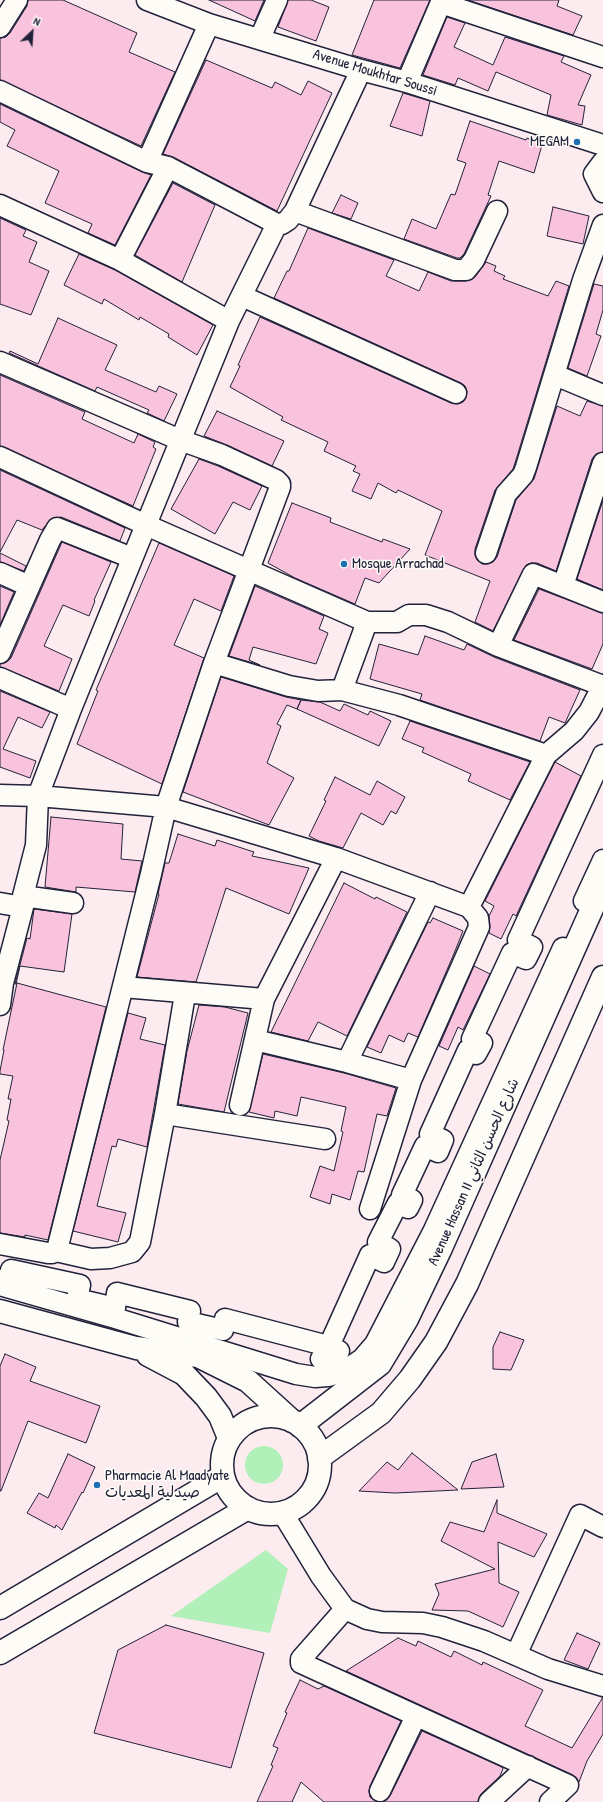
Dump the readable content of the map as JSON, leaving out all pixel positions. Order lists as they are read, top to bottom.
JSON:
{
  "streets": {
    "main road": ["Avenue Hassan II شارع الحسن الثاني"],
    "street": ["Avenue Moukhtar Soussi"]
  },
  "places": ["MEGAM", "Mosque Arrachad", "Pharmacie Al Maadyate صيدلية المعديات"],
  "north": "top right"
}
